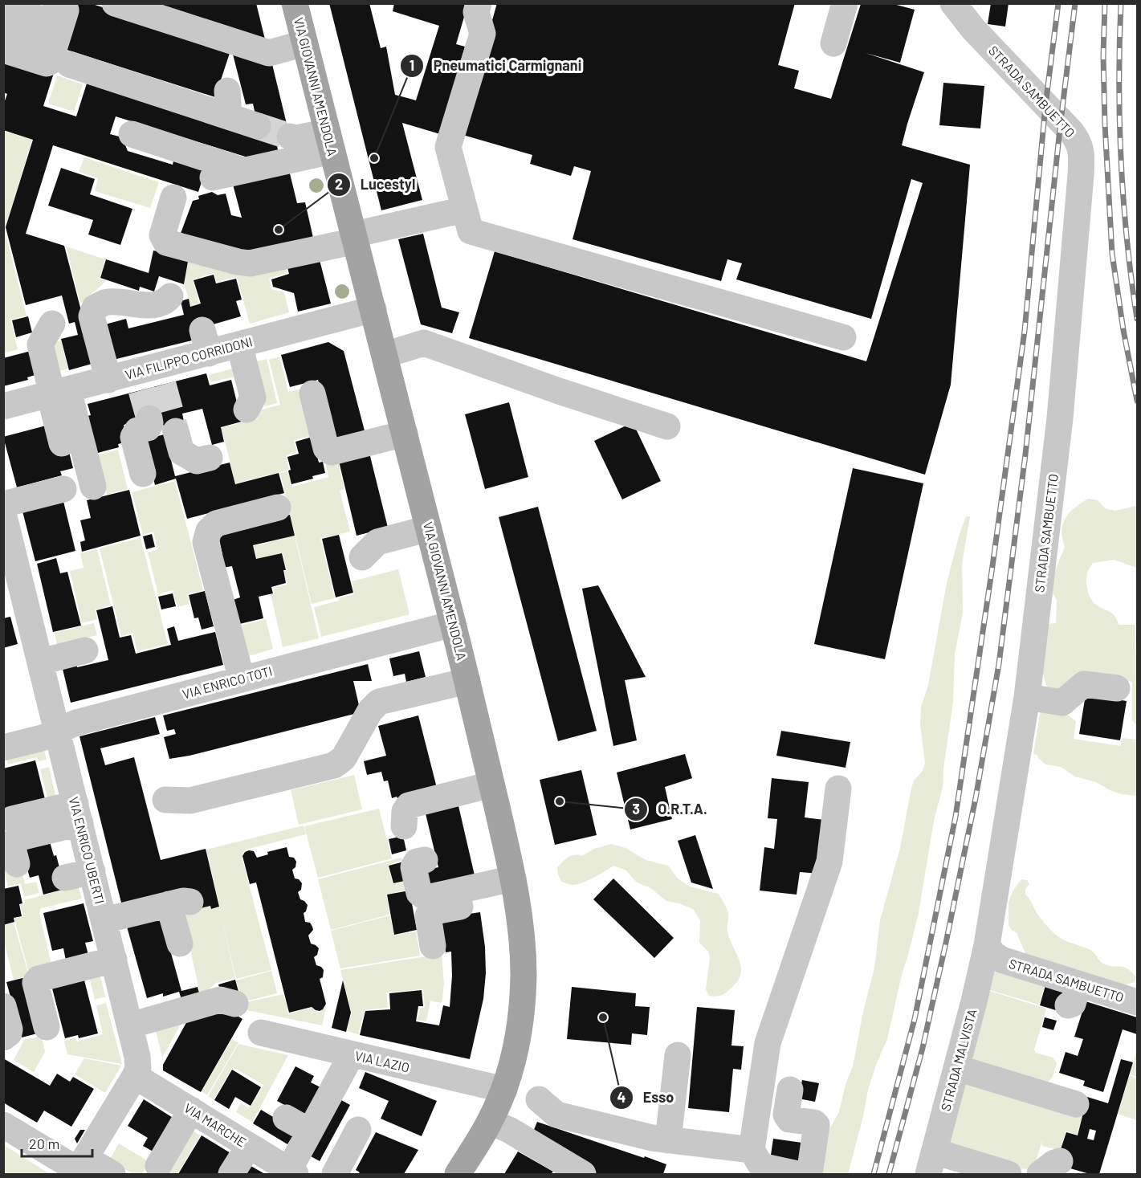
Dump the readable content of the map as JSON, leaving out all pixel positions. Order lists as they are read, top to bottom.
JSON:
{
  "streets": {
    "main road": ["VIA GIOVANNI AMENDOLA"],
    "street": [
      "STRADA SAMBUETTO",
      "VIA FILIPPO CORRIDONI",
      "VIA ENRICO TOTI",
      "VIA ENRICO UBERTI",
      "STRADA MALVISTA",
      "VIA LAZIO",
      "VIA MARCHE"
    ]
  },
  "crossings": [
    ["VIA GIOVANNI AMENDOLA", "VIA FILIPPO CORRIDONI"],
    ["VIA GIOVANNI AMENDOLA", "VIA ENRICO TOTI"],
    ["VIA GIOVANNI AMENDOLA", "VIA LAZIO"],
    ["STRADA SAMBUETTO", "STRADA MALVISTA"],
    ["VIA ENRICO TOTI", "VIA ENRICO UBERTI"],
    ["VIA ENRICO UBERTI", "VIA MARCHE"]
  ],
  "places": [
    "Pneumatici Carmignani",
    "Lucestyl",
    "O.R.T.A.",
    "Esso"
  ],
  "scale_bar": "20 m"
}
